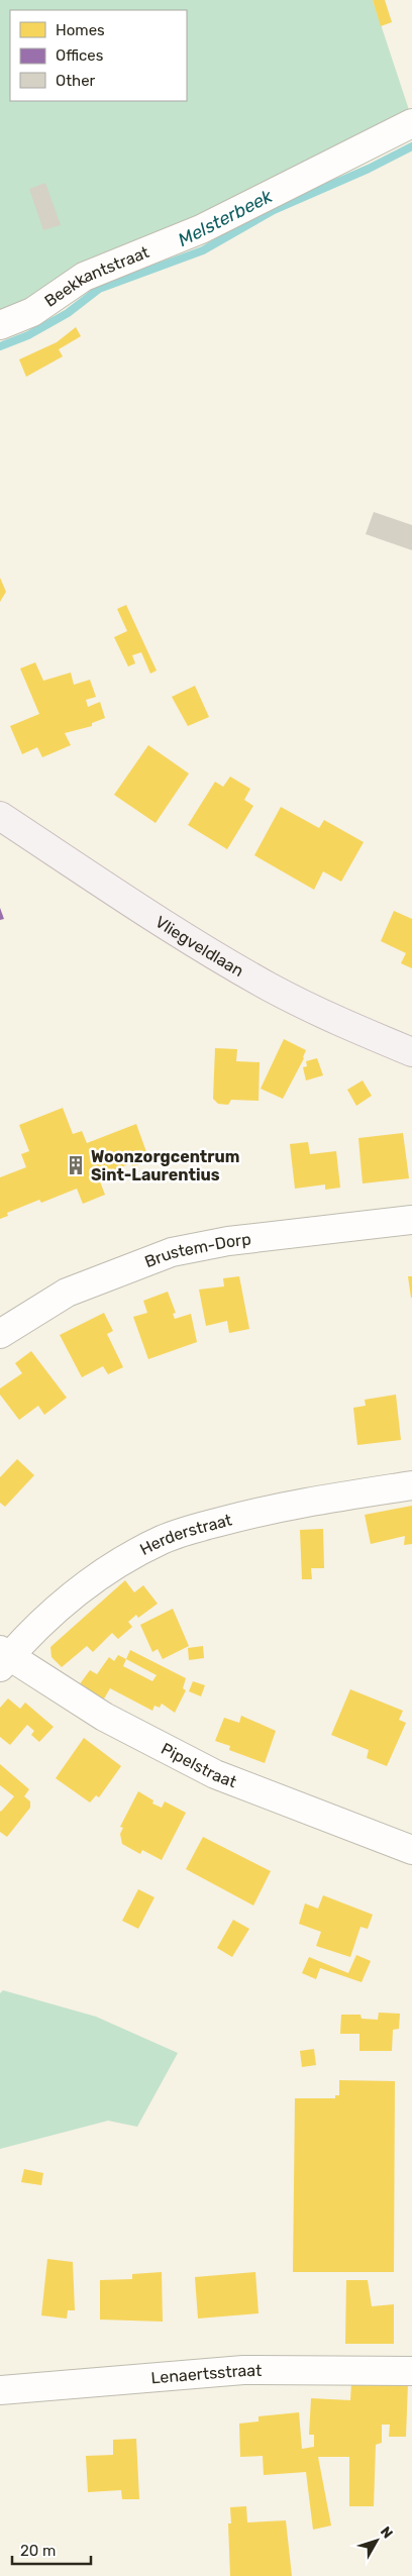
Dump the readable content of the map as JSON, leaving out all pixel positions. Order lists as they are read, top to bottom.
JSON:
{
  "streets": {
    "main road": ["Vliegveldlaan"],
    "street": [
      "Beekkantstraat",
      "Brustem-Dorp",
      "Herderstraat",
      "Pipelstraat",
      "Lenaertsstraat"
    ]
  },
  "crossings": [
    ["Herderstraat", "Pipelstraat"]
  ],
  "water": ["Melsterbeek"],
  "places": {
    "building": ["Woonzorgcentrum Sint-Laurentius"]
  },
  "legend": ["Homes", "Offices", "Other"],
  "scale_bar": "20 m",
  "north": "top right"
}
